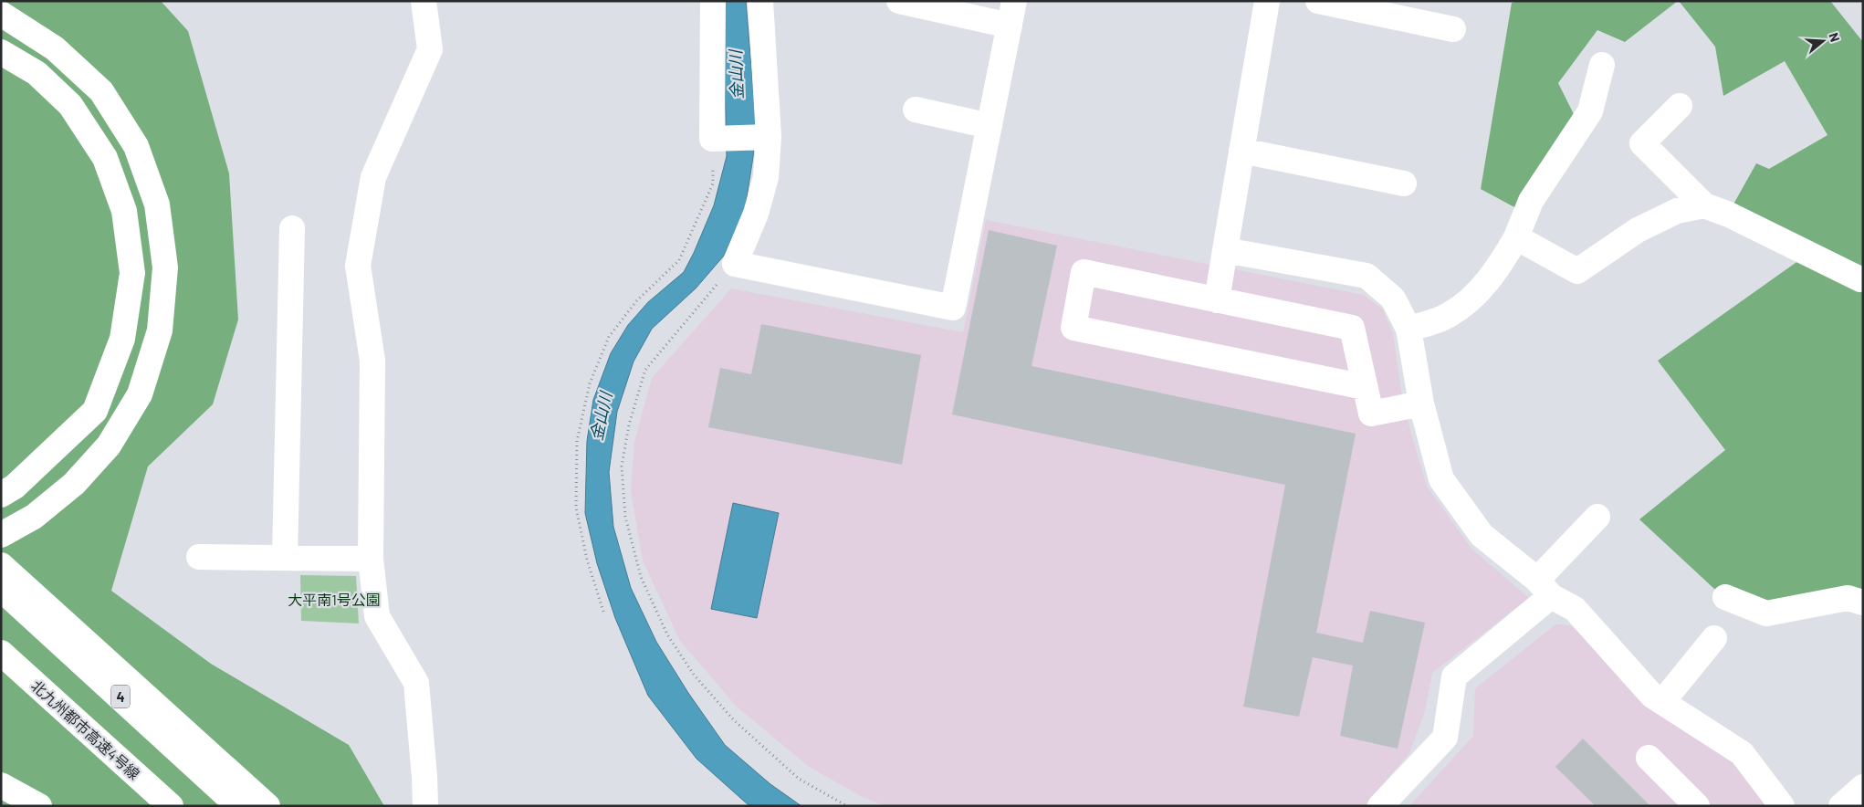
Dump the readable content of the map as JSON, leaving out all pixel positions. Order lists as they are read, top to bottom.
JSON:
{
  "streets": {
    "main road": ["4", "北九州都市高速4号線"]
  },
  "water": ["金山川"],
  "parks": ["大平南1号公園"],
  "north": "right"
}
